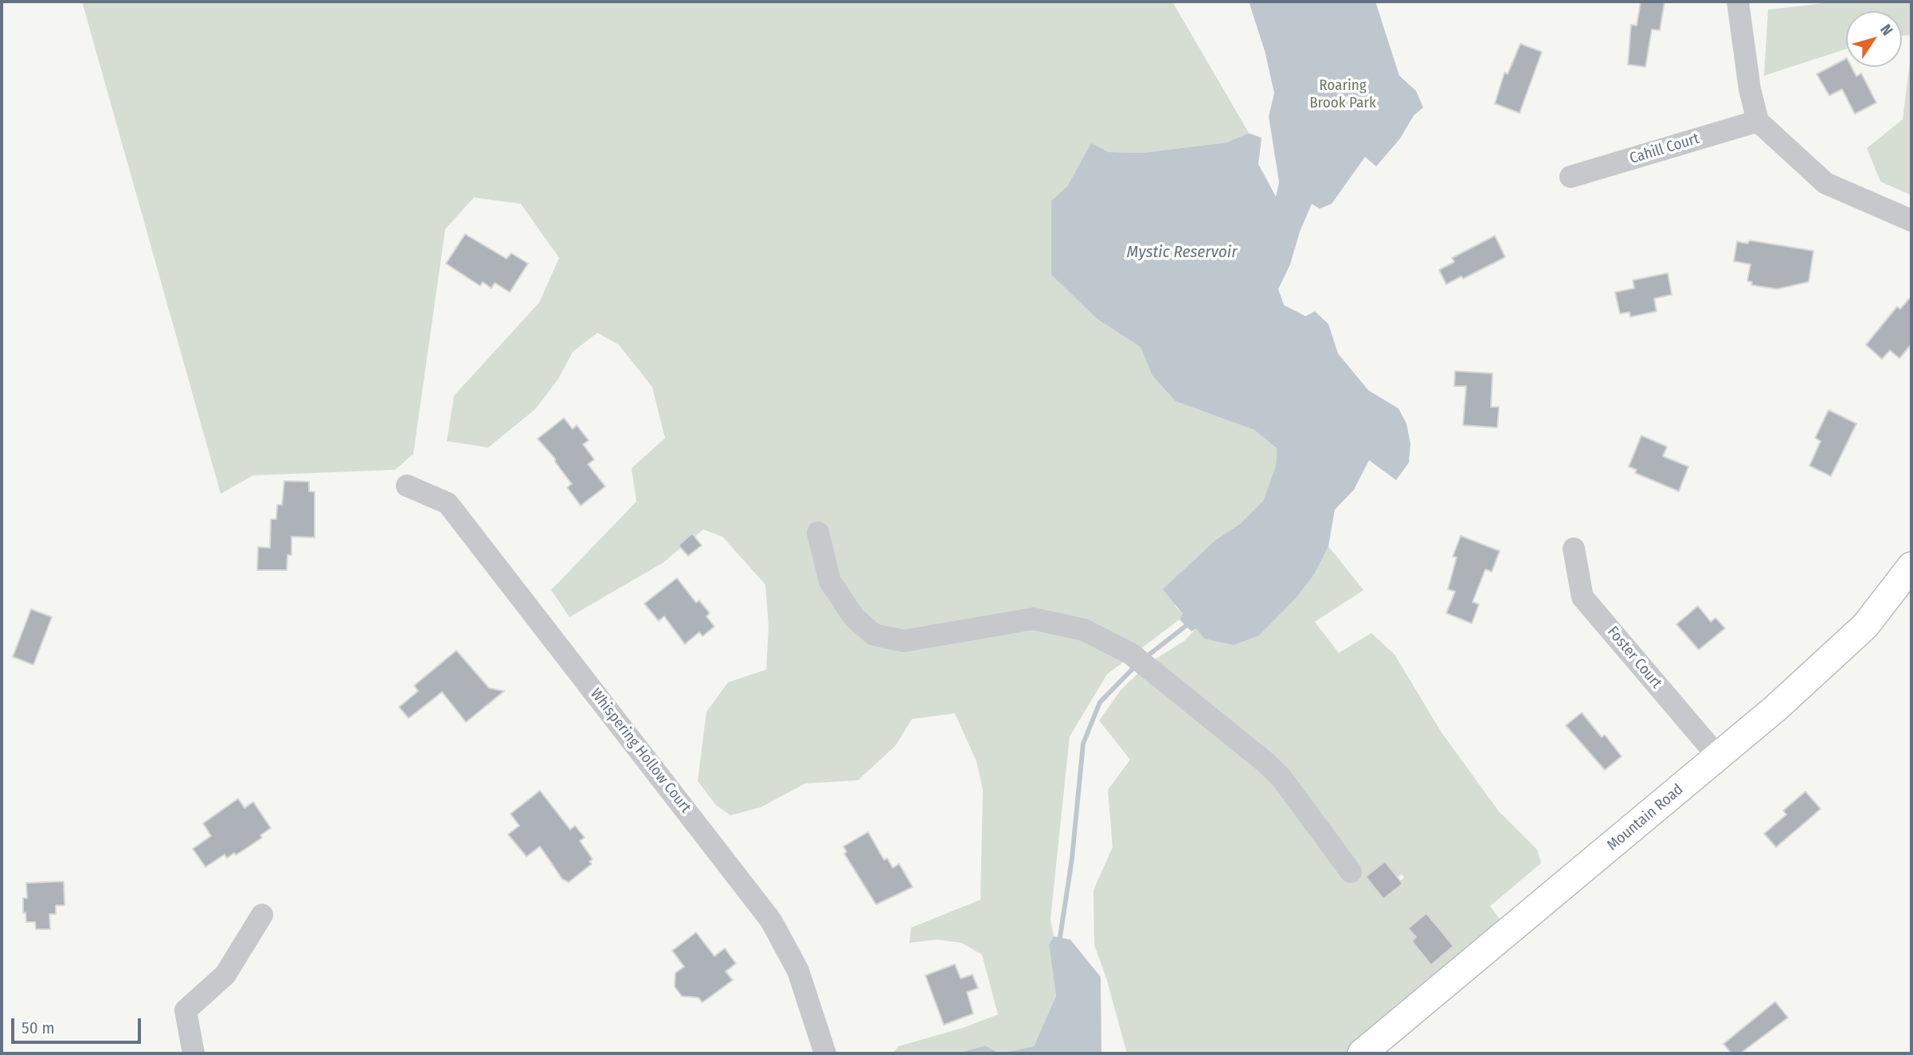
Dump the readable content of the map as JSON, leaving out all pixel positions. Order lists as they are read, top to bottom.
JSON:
{
  "streets": {
    "main road": ["Mountain Road"],
    "street": ["Cahill Court", "Foster Court", "Whispering Hollow Court"]
  },
  "crossings": [
    ["Foster Court", "Mountain Road"]
  ],
  "water": ["Mystic Reservoir"],
  "parks": ["Roaring Brook Park"],
  "scale_bar": "50 m",
  "north": "top right"
}
